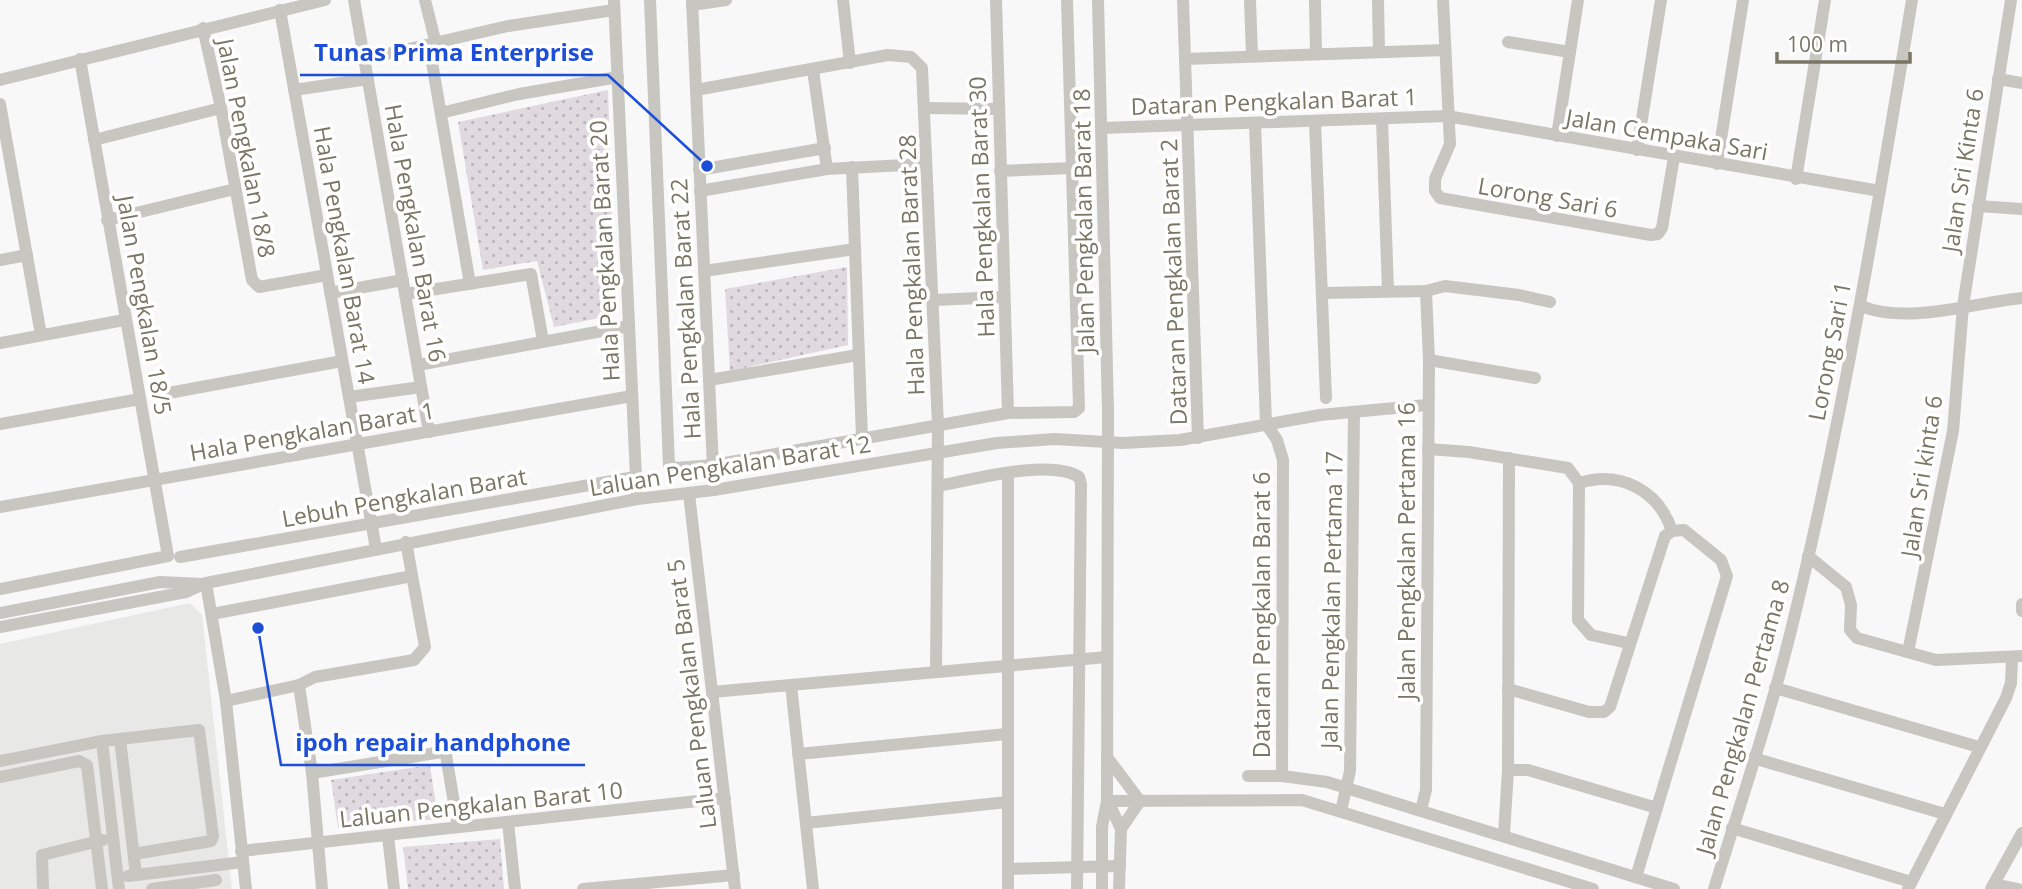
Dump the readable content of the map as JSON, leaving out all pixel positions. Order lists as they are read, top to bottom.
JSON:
{
  "streets": {
    "street": [
      "Dataran Pengkalan Barat 1",
      "Jalan Cempaka Sari",
      "Jalan Pengkalan 18/8",
      "Jalan Sri Kinta 6",
      "Lorong Sari 6",
      "Hala Pengkalan Barat 30",
      "Jalan Pengkalan Barat 18",
      "Hala Pengkalan Barat 16",
      "Hala Pengkalan Barat 20",
      "Hala Pengkalan Barat 14",
      "Hala Pengkalan Barat 28",
      "Dataran Pengkalan Barat 2",
      "Jalan Pengkalan 18/5",
      "Hala Pengkalan Barat 22",
      "Lorong Sari 1",
      "Hala Pengkalan Barat 1",
      "Laluan Pengkalan Barat 12",
      "Jalan Sri kinta 6",
      "Lebuh Pengkalan Barat",
      "Jalan Pengkalan Pertama 16",
      "Jalan Pengkalan Pertama 17",
      "Dataran Pengkalan Barat 6",
      "Laluan Pengkalan Barat 5",
      "Jalan Pengkalan Pertama 8",
      "Laluan Pengkalan Barat 10"
    ]
  },
  "crossings": [
    ["Dataran Pengkalan Barat 1", "Jalan Cempaka Sari"],
    ["Dataran Pengkalan Barat 1", "Lorong Sari 6"],
    ["Dataran Pengkalan Barat 1", "Jalan Pengkalan Barat 18"],
    ["Dataran Pengkalan Barat 1", "Dataran Pengkalan Barat 2"],
    ["Dataran Pengkalan Barat 1", "Dataran Pengkalan Barat 6"],
    ["Jalan Cempaka Sari", "Lorong Sari 6"],
    ["Jalan Cempaka Sari", "Lorong Sari 1"],
    ["Jalan Pengkalan 18/8", "Hala Pengkalan Barat 14"],
    ["Jalan Sri Kinta 6", "Jalan Sri kinta 6"],
    ["Jalan Pengkalan Barat 18", "Laluan Pengkalan Barat 12"],
    ["Hala Pengkalan Barat 16", "Hala Pengkalan Barat 1"],
    ["Hala Pengkalan Barat 20", "Hala Pengkalan Barat 1"],
    ["Hala Pengkalan Barat 20", "Laluan Pengkalan Barat 12"],
    ["Hala Pengkalan Barat 20", "Lebuh Pengkalan Barat"],
    ["Hala Pengkalan Barat 14", "Hala Pengkalan Barat 1"],
    ["Hala Pengkalan Barat 14", "Laluan Pengkalan Barat 12"],
    ["Hala Pengkalan Barat 14", "Lebuh Pengkalan Barat"],
    ["Hala Pengkalan Barat 28", "Laluan Pengkalan Barat 12"],
    ["Dataran Pengkalan Barat 2", "Laluan Pengkalan Barat 12"],
    ["Jalan Pengkalan 18/5", "Hala Pengkalan Barat 1"],
    ["Hala Pengkalan Barat 22", "Laluan Pengkalan Barat 12"],
    ["Lorong Sari 1", "Jalan Pengkalan Pertama 8"],
    ["Laluan Pengkalan Barat 12", "Jalan Pengkalan Pertama 16"],
    ["Laluan Pengkalan Barat 12", "Jalan Pengkalan Pertama 17"],
    ["Laluan Pengkalan Barat 12", "Dataran Pengkalan Barat 6"],
    ["Laluan Pengkalan Barat 12", "Laluan Pengkalan Barat 5"],
    ["Laluan Pengkalan Barat 5", "Laluan Pengkalan Barat 10"]
  ],
  "places": ["Tunas Prima Enterprise", "ipoh repair handphone"],
  "scale_bar": "100 m"
}
